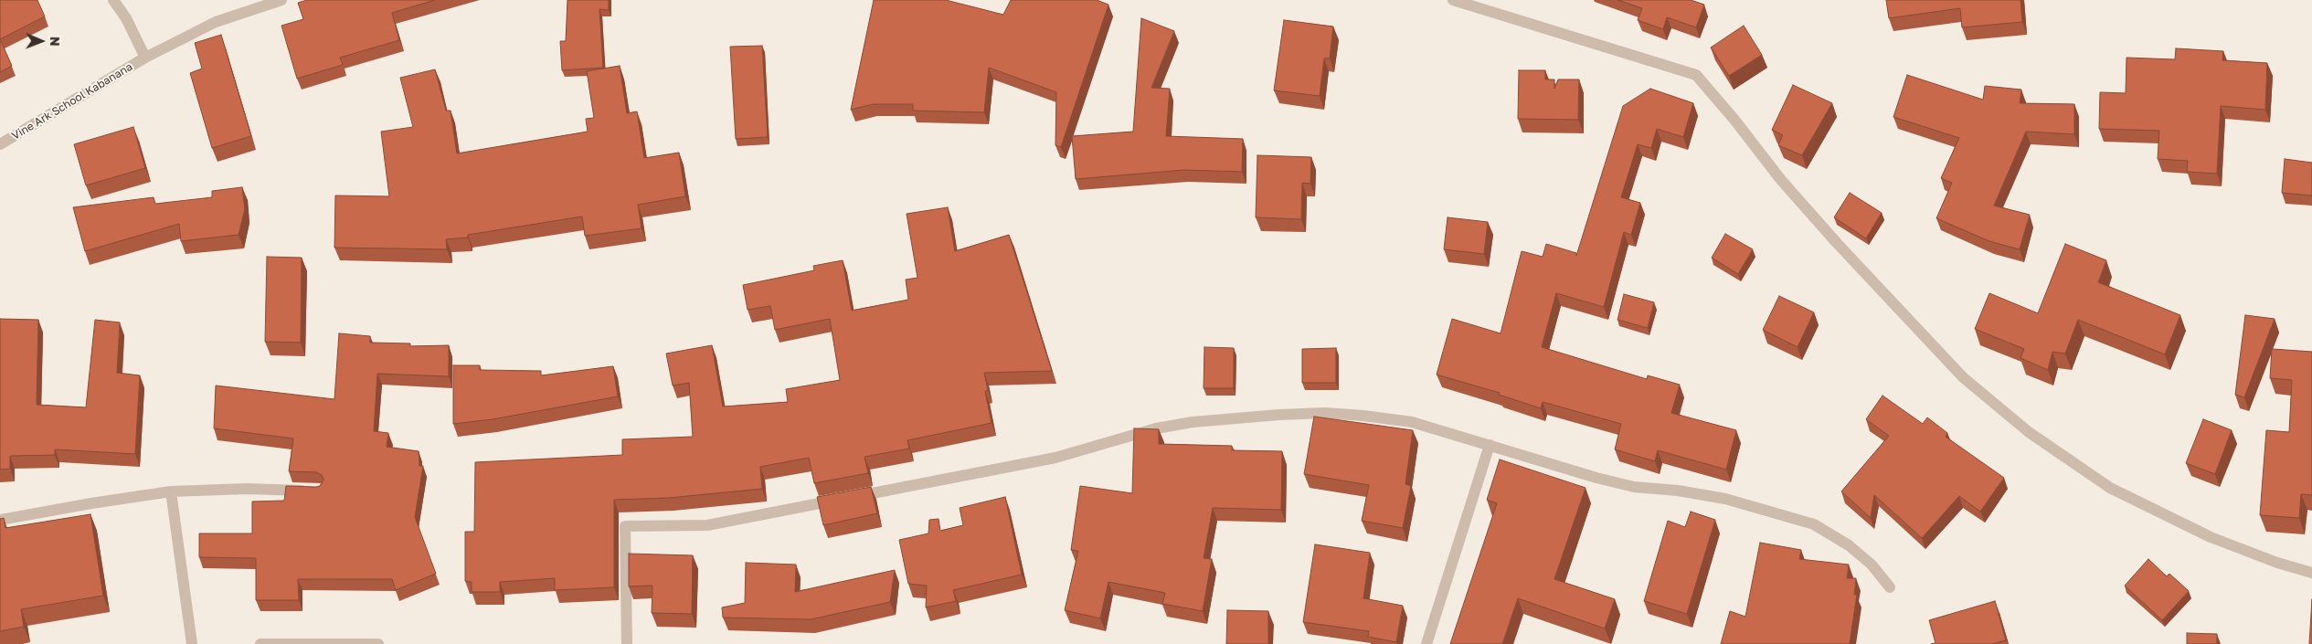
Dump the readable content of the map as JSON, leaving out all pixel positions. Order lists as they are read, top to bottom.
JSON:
{
  "streets": {
    "street": ["Vine Ark School Kabanana"]
  },
  "north": "right"
}
